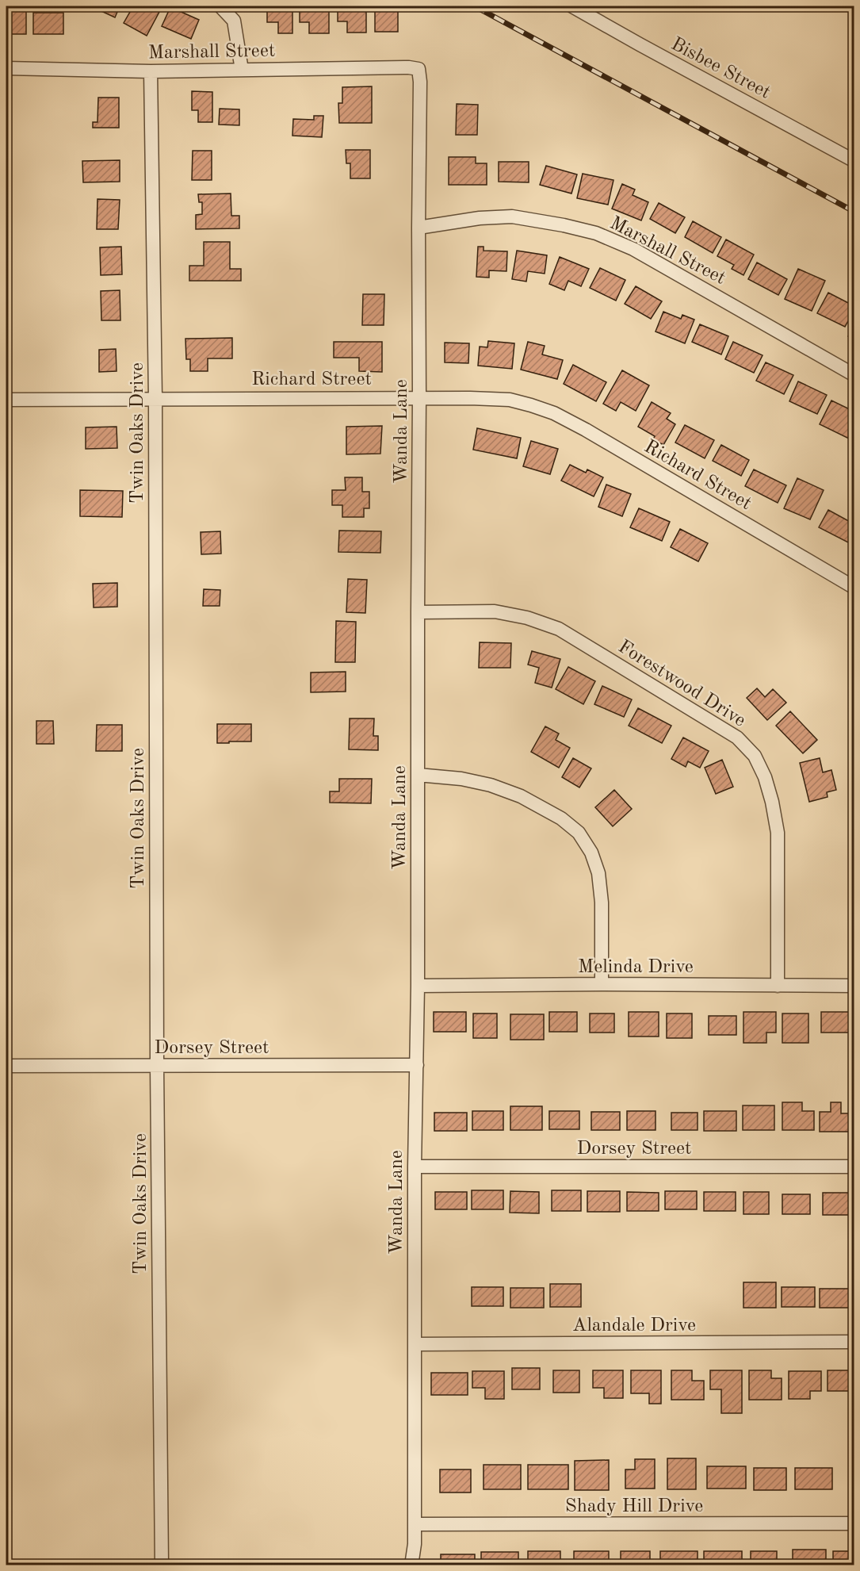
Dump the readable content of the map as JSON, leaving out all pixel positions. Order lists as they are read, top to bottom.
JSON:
{
  "streets": {
    "street": [
      "Marshall Street",
      "Bisbee Street",
      "Richard Street",
      "Wanda Lane",
      "Twin Oaks Drive",
      "Forestwood Drive",
      "Melinda Drive",
      "Dorsey Street",
      "Alandale Drive",
      "Shady Hill Drive"
    ]
  },
  "crossings": [
    ["Marshall Street", "Wanda Lane"],
    ["Marshall Street", "Twin Oaks Drive"],
    ["Richard Street", "Wanda Lane"],
    ["Richard Street", "Twin Oaks Drive"],
    ["Wanda Lane", "Forestwood Drive"],
    ["Wanda Lane", "Melinda Drive"],
    ["Wanda Lane", "Dorsey Street"],
    ["Wanda Lane", "Alandale Drive"],
    ["Wanda Lane", "Shady Hill Drive"],
    ["Twin Oaks Drive", "Dorsey Street"],
    ["Forestwood Drive", "Melinda Drive"]
  ]
}
